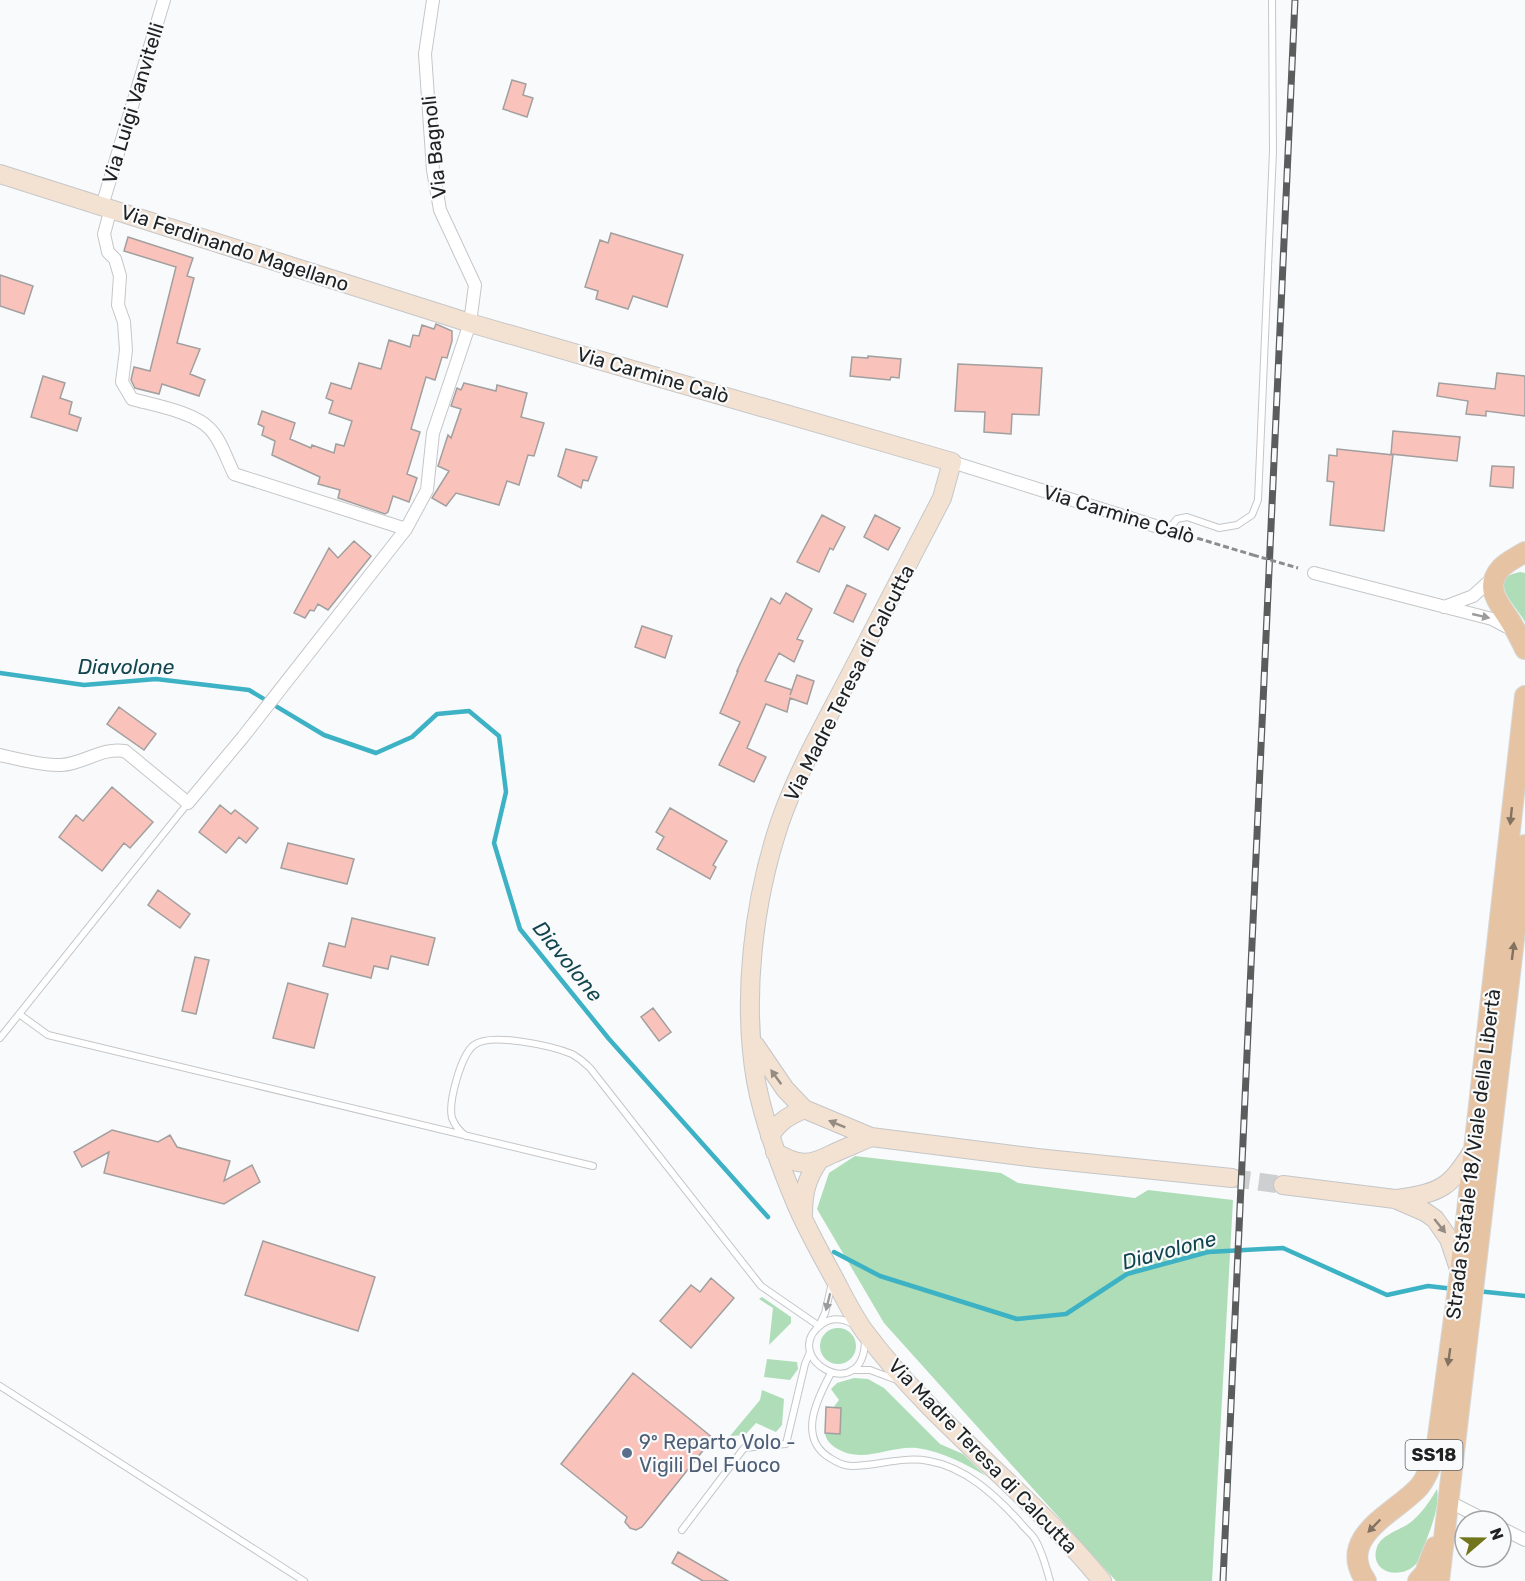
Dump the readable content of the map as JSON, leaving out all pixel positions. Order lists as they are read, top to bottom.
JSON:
{
  "streets": {
    "main road": ["Strada Statale 18/Viale della Libertà", "SS18"],
    "street": [
      "Via Luigi Vanvitelli",
      "Via Bagnoli",
      "Via Ferdinando Magellano",
      "Via Carmine Calò",
      "Via Madre Teresa di Calcutta"
    ]
  },
  "crossings": [
    ["Via Luigi Vanvitelli", "Via Ferdinando Magellano"],
    ["Via Bagnoli", "Via Ferdinando Magellano"],
    ["Via Bagnoli", "Via Carmine Calò"],
    ["Via Ferdinando Magellano", "Via Carmine Calò"],
    ["Via Carmine Calò", "Via Madre Teresa di Calcutta"],
    ["Strada Statale 18/Viale della Libertà", "SS18"]
  ],
  "water": ["Diavolone"],
  "places": ["9º Reparto Volo - Vigili Del Fuoco"],
  "north": "right"
}
